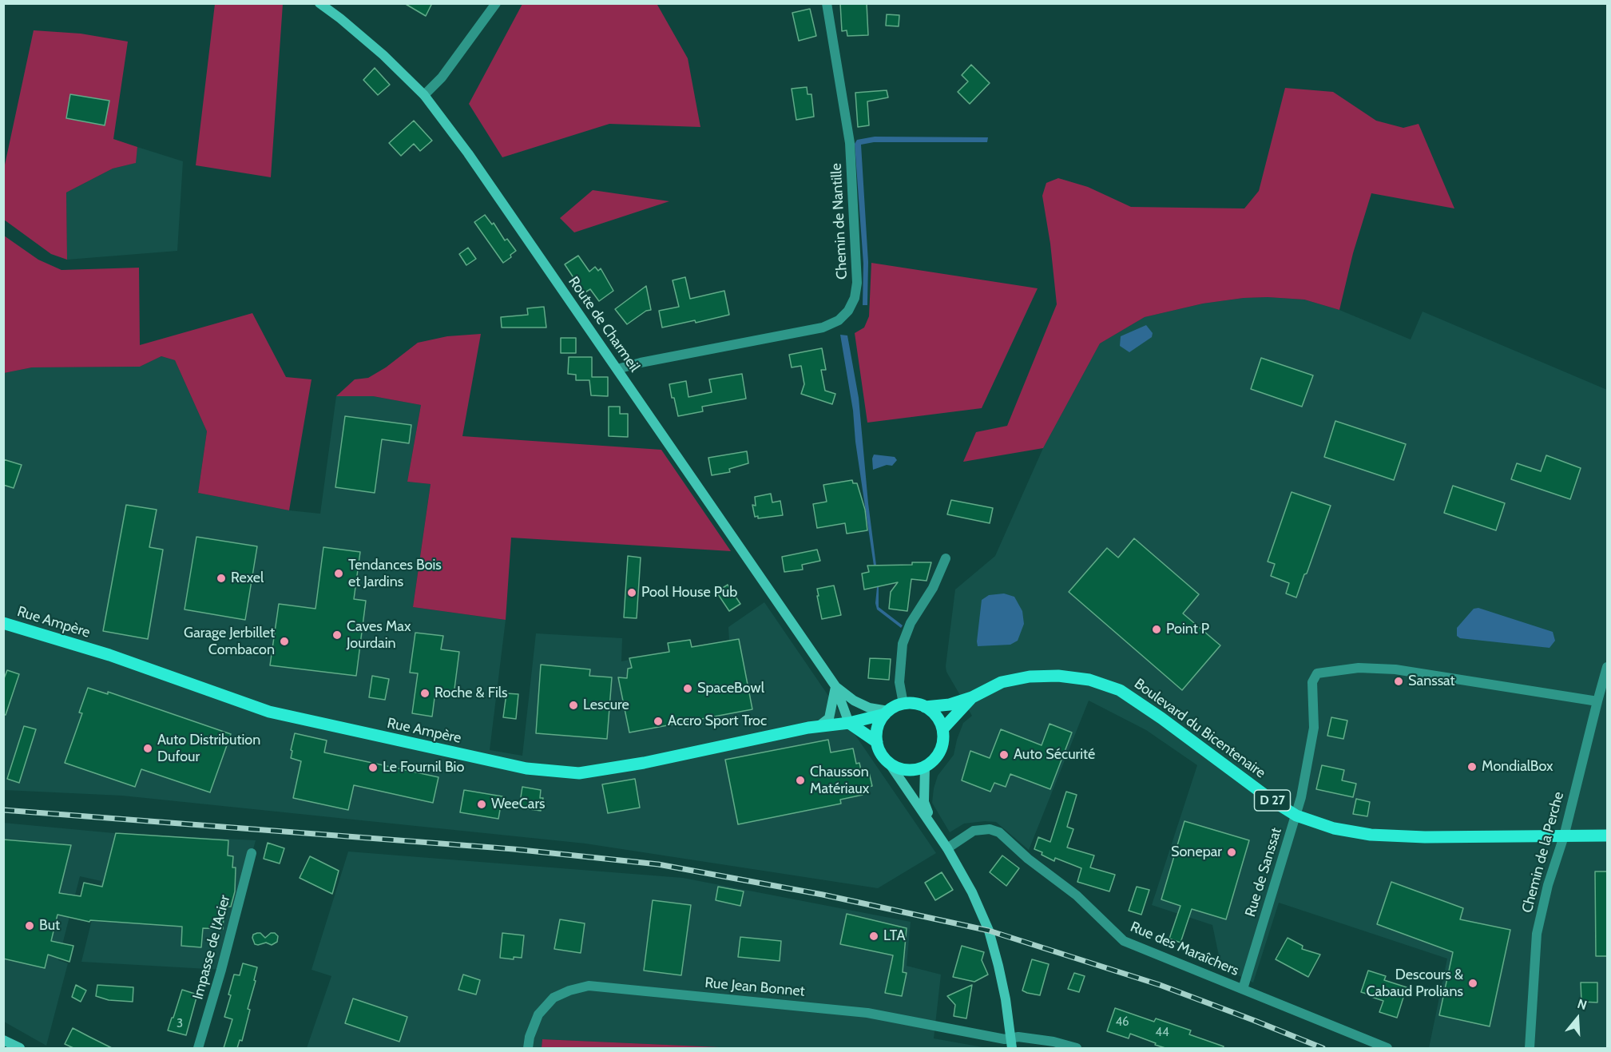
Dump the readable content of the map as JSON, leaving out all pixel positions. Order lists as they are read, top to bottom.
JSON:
{
  "streets": {
    "main road": [
      "Route de Charmeil",
      "Rue Ampère",
      "Boulevard du Bicentenaire",
      "D 27"
    ],
    "street": [
      "Chemin de Nantille",
      "Chemin de la Perche",
      "Rue de Sanssat",
      "Impasse de l'Acier",
      "Rue des Maraîchers",
      "Rue Jean Bonnet"
    ]
  },
  "crossings": [
    ["Chemin de Nantille", "Route de Charmeil"],
    ["Route de Charmeil", "Rue Ampère"],
    ["Route de Charmeil", "Boulevard du Bicentenaire"],
    ["Rue Ampère", "Boulevard du Bicentenaire"],
    ["Boulevard du Bicentenaire", "Chemin de la Perche"],
    ["Boulevard du Bicentenaire", "Rue de Sanssat"],
    ["Chemin de la Perche", "Rue de Sanssat"],
    ["Rue de Sanssat", "Rue des Maraîchers"]
  ],
  "places": [
    "Tendances Bois et Jardins",
    "Rexel",
    "Pool House Pub",
    "Point P",
    "Caves Max Jourdain",
    "Garage Jerbillet Combacon",
    "Sanssat",
    "SpaceBowl",
    "Roche & Fils",
    "Lescure",
    "Accro Sport Troc",
    "Auto Distribution Dufour",
    "Auto Sécurité",
    "MondialBox",
    "Le Fournil Bio",
    "Chausson Matériaux",
    "WeeCars",
    "Sonepar",
    "But",
    "LTA",
    "Descours & Cabaud Prolians"
  ],
  "house_numbers": ["46", "3", "44"],
  "north": "top"
}
